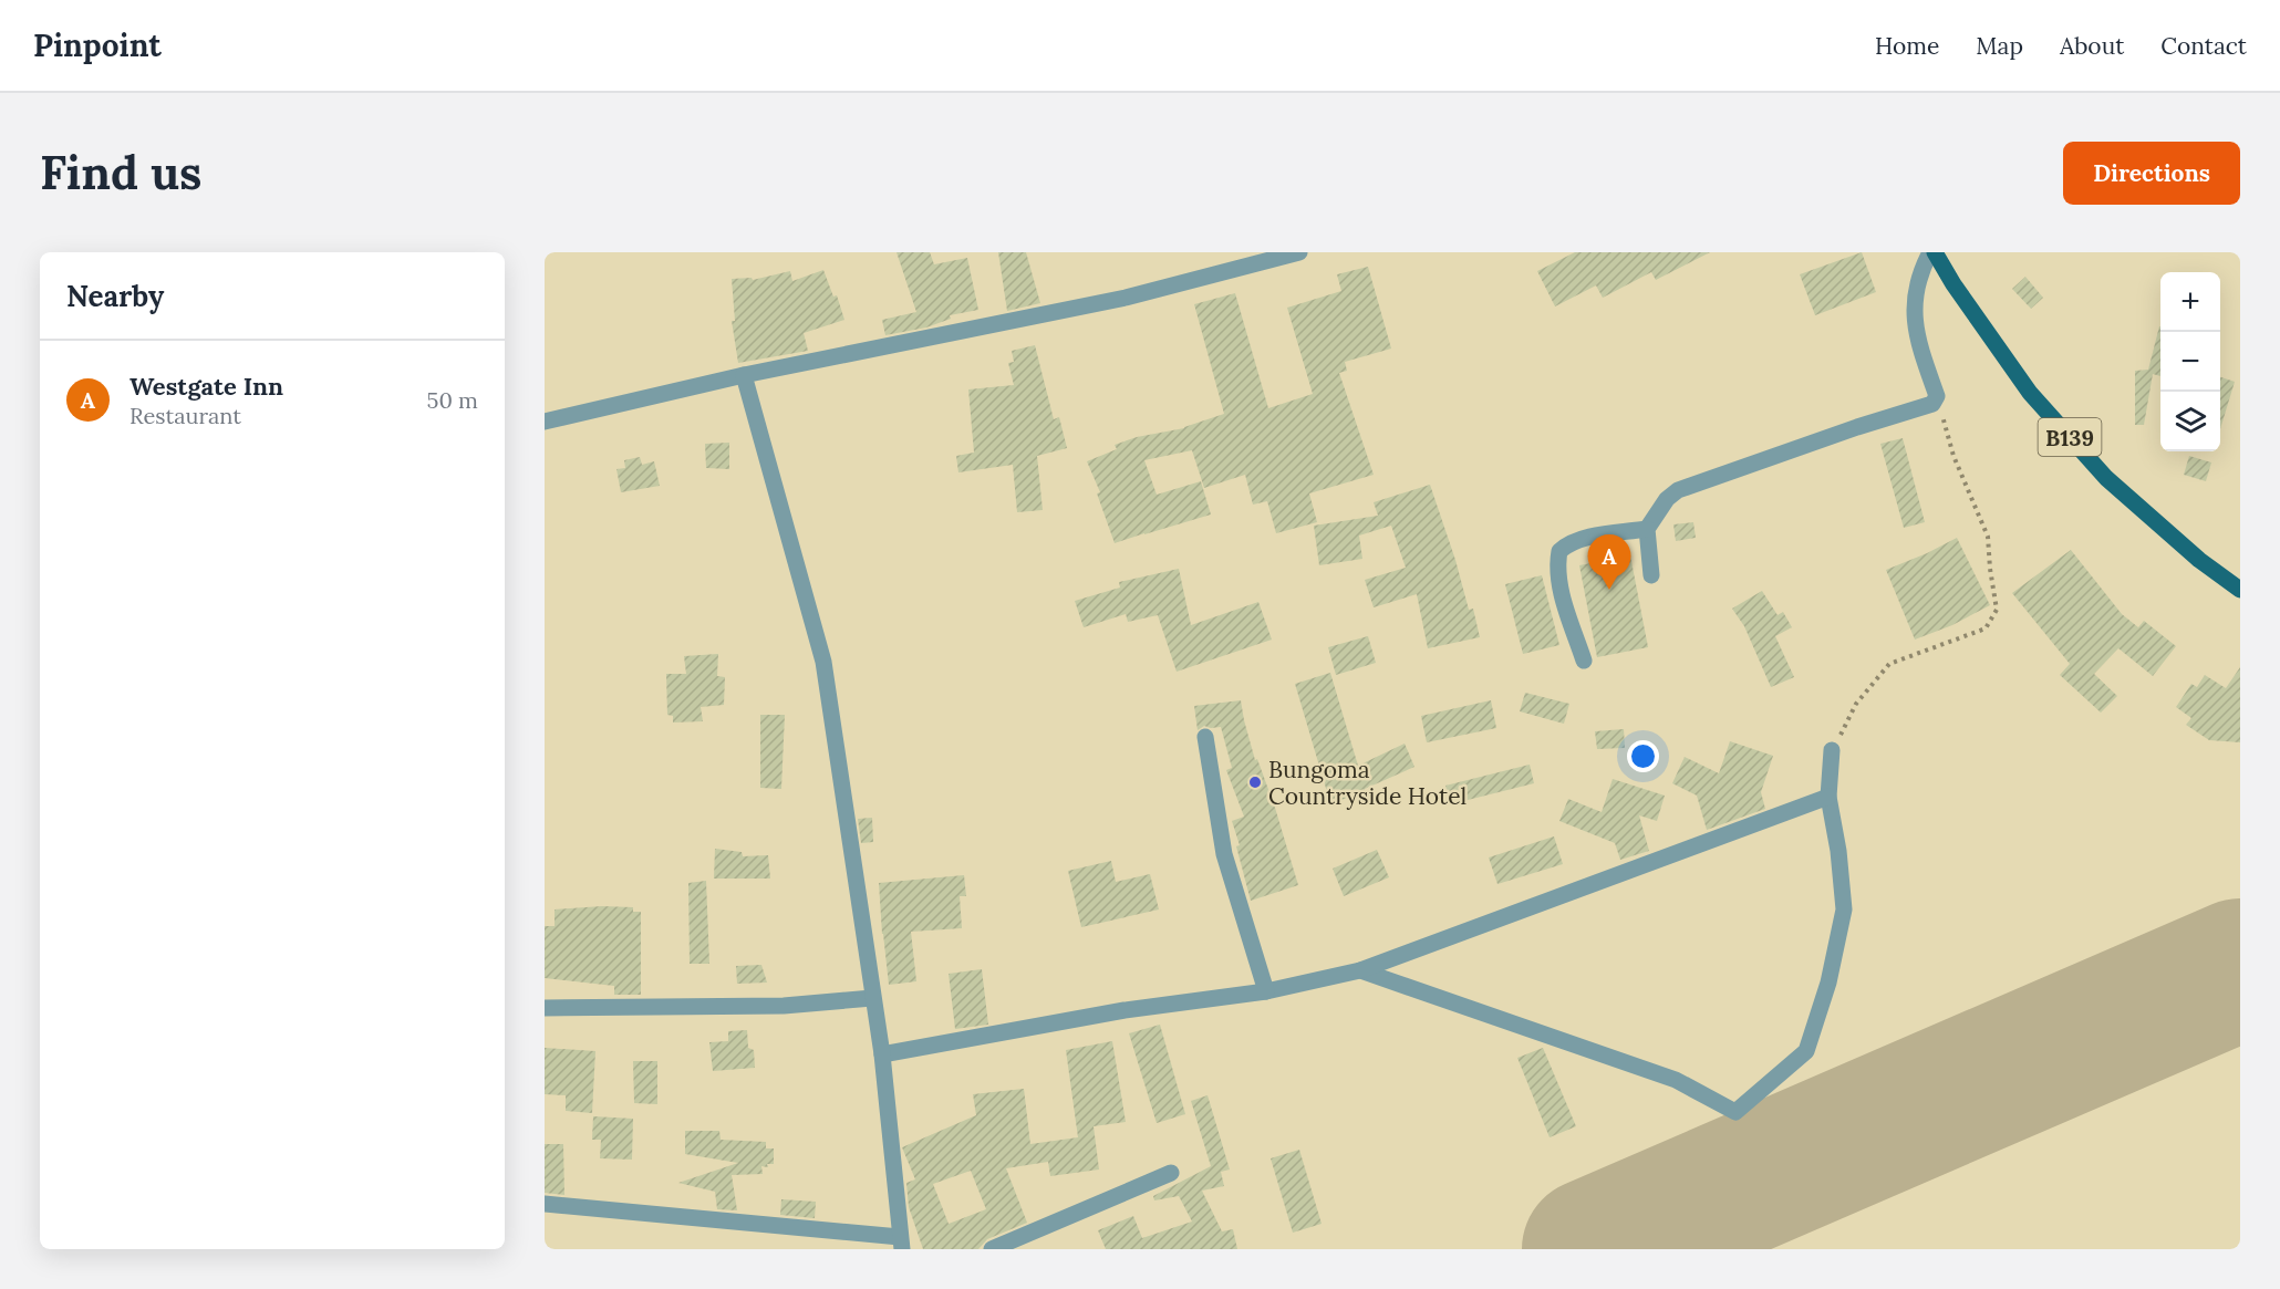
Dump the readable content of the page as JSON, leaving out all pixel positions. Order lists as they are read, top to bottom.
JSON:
{
  "streets": {
    "main road": ["B139"]
  },
  "places": ["Bungoma Countryside Hotel"],
  "page": {
    "header": "Pinpoint",
    "nav": [
      "Home",
      "Map",
      "About",
      "Contact"
    ],
    "buttons": "Directions",
    "title": "Find us",
    "heading": "Nearby",
    "map_buttons": ["+", "−"],
    "list": [
      {
        "mark": "A",
        "name": "Westgate Inn",
        "note": "Restaurant",
        "value": "50 m"
      }
    ],
    "pins": "A"
  }
}
